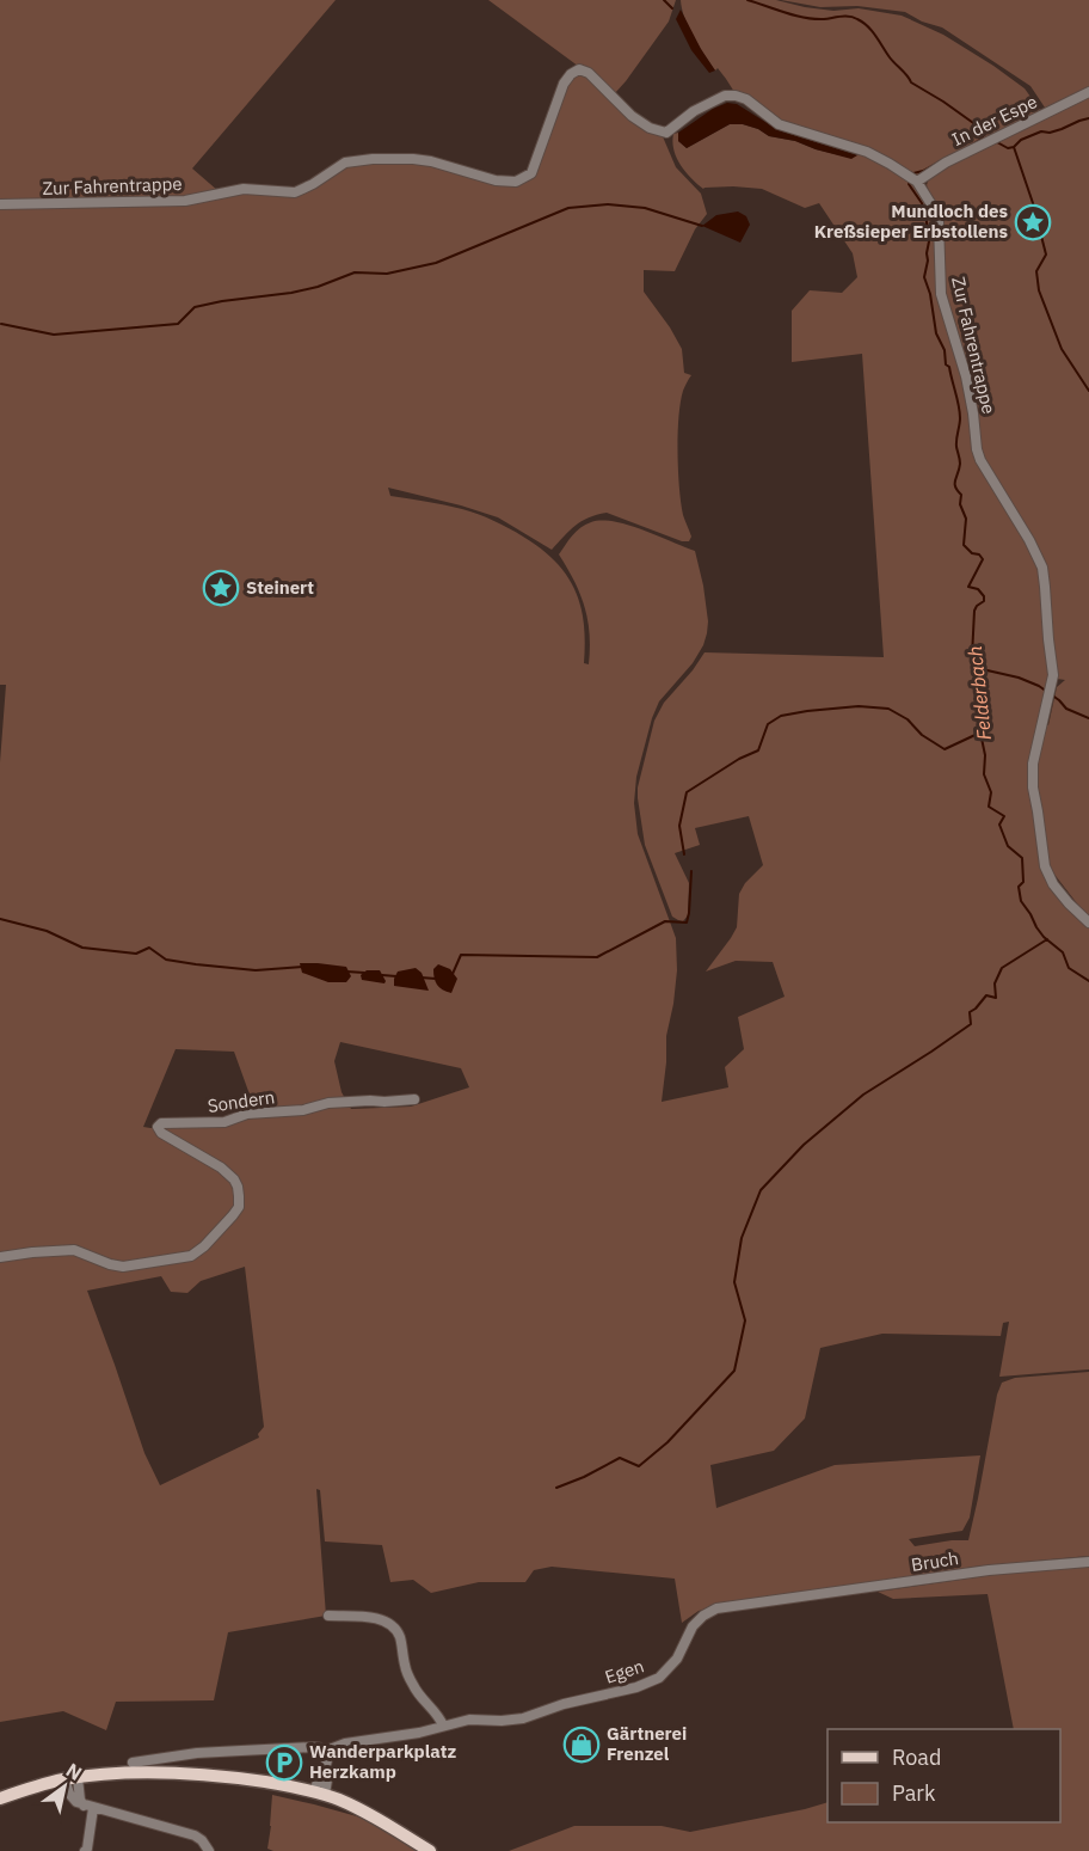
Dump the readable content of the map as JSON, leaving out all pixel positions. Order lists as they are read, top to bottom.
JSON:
{
  "streets": {
    "street": [
      "In der Espe",
      "Zur Fahrentrappe",
      "Sondern",
      "Bruch",
      "Egen"
    ]
  },
  "crossings": [
    ["In der Espe", "Zur Fahrentrappe"],
    ["Bruch", "Egen"]
  ],
  "water": ["Felderbach"],
  "places": {
    "place": ["Mundloch des Kreßsieper Erbstollens", "Steinert"],
    "shop": ["Gärtnerei Frenzel"],
    "parking": ["Wanderparkplatz Herzkamp"]
  },
  "legend": ["Road", "Park"],
  "north": "top right"
}
